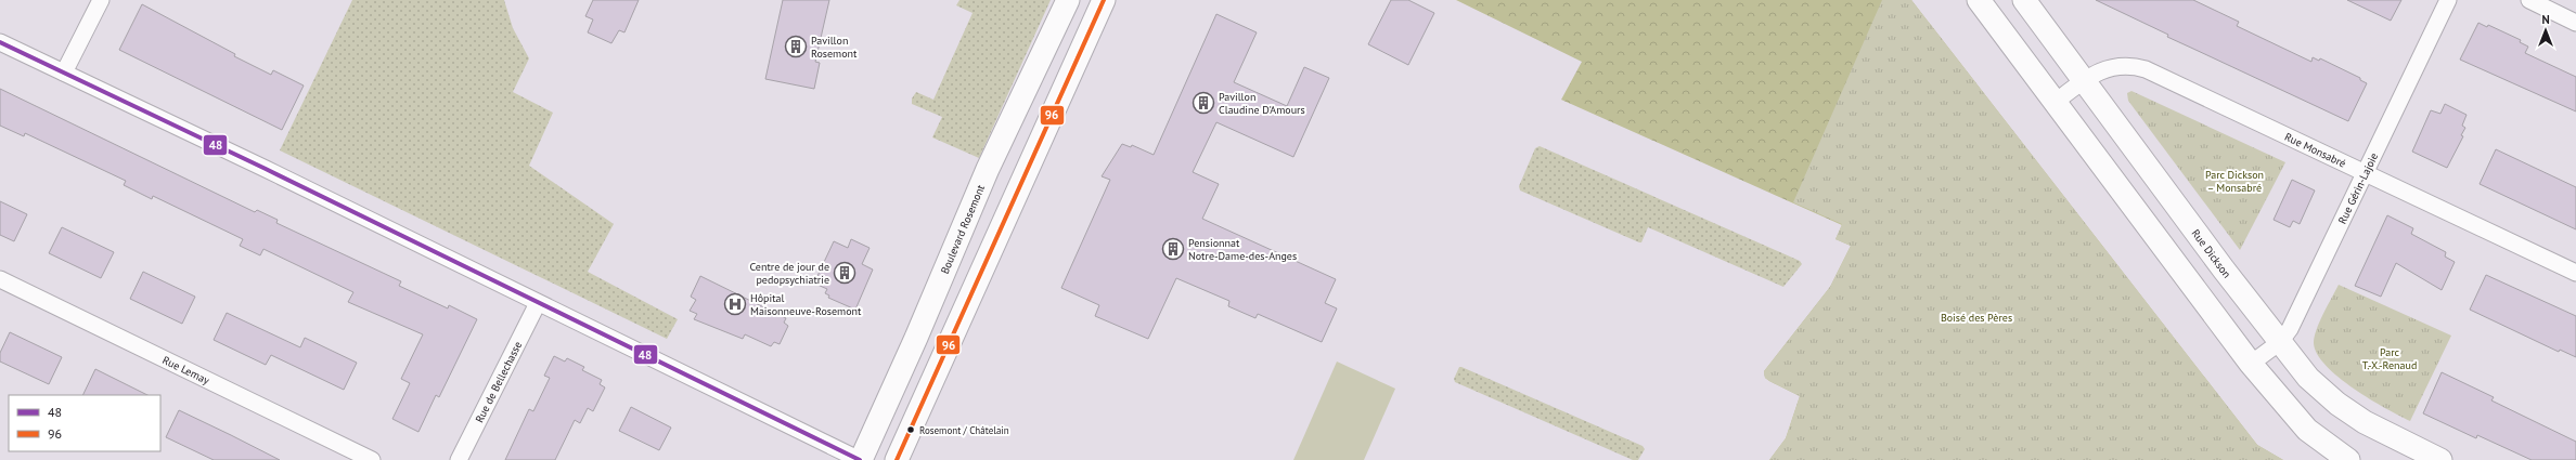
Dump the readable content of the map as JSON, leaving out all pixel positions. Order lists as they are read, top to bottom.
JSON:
{
  "streets": {
    "main road": ["Boulevard Rosemont", "Rue Dickson"],
    "street": [
      "Rue Monsabré",
      "Rue Gérin-Lajoie",
      "Rue Lemay",
      "Rue de Bellechasse"
    ]
  },
  "crossings": [
    ["Rue Monsabré", "Rue Gérin-Lajoie"],
    ["Rue Monsabré", "Rue Dickson"],
    ["Rue Gérin-Lajoie", "Rue Dickson"]
  ],
  "parks": ["Parc Dickson – Monsabré", "Boisé des Pères", "Parc T.-X.-Renaud"],
  "places": {
    "building": [
      "Pavillon Rosemont",
      "Pavillon Claudine D'Amours",
      "Pensionnat Notre-Dame-des-Anges",
      "Centre de jour de pedopsychiatrie"
    ],
    "hospital": ["Hôpital Maisonneuve-Rosemont"],
    "other": ["Rosemont / Châtelain"]
  },
  "lines": ["transit line 96", "transit line 48"],
  "legend": ["48", "96"],
  "north": "top"
}
